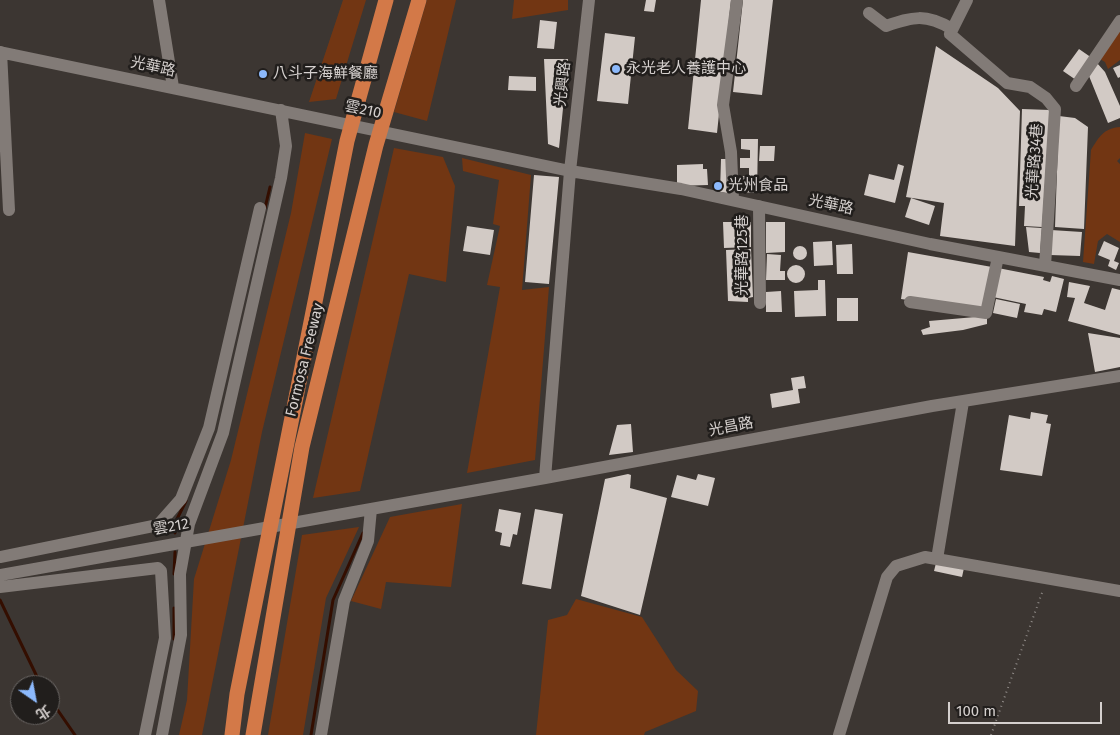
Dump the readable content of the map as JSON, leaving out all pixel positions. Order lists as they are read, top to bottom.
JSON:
{
  "streets": {
    "highway": ["Formosa Freeway"],
    "street": [
      "光華路",
      "光興路",
      "雲210",
      "光華路34巷",
      "光華路125巷",
      "光昌路",
      "雲212"
    ]
  },
  "crossings": [
    ["光華路", "光興路"],
    ["光華路", "雲210"],
    ["光華路", "光華路34巷"],
    ["光華路", "光華路125巷"],
    ["光興路", "光昌路"],
    ["光昌路", "雲212"]
  ],
  "places": ["永光老人養護中心", "八斗子海鮮餐廳", "光州食品"],
  "scale_bar": "100 m",
  "north": "bottom right"
}
